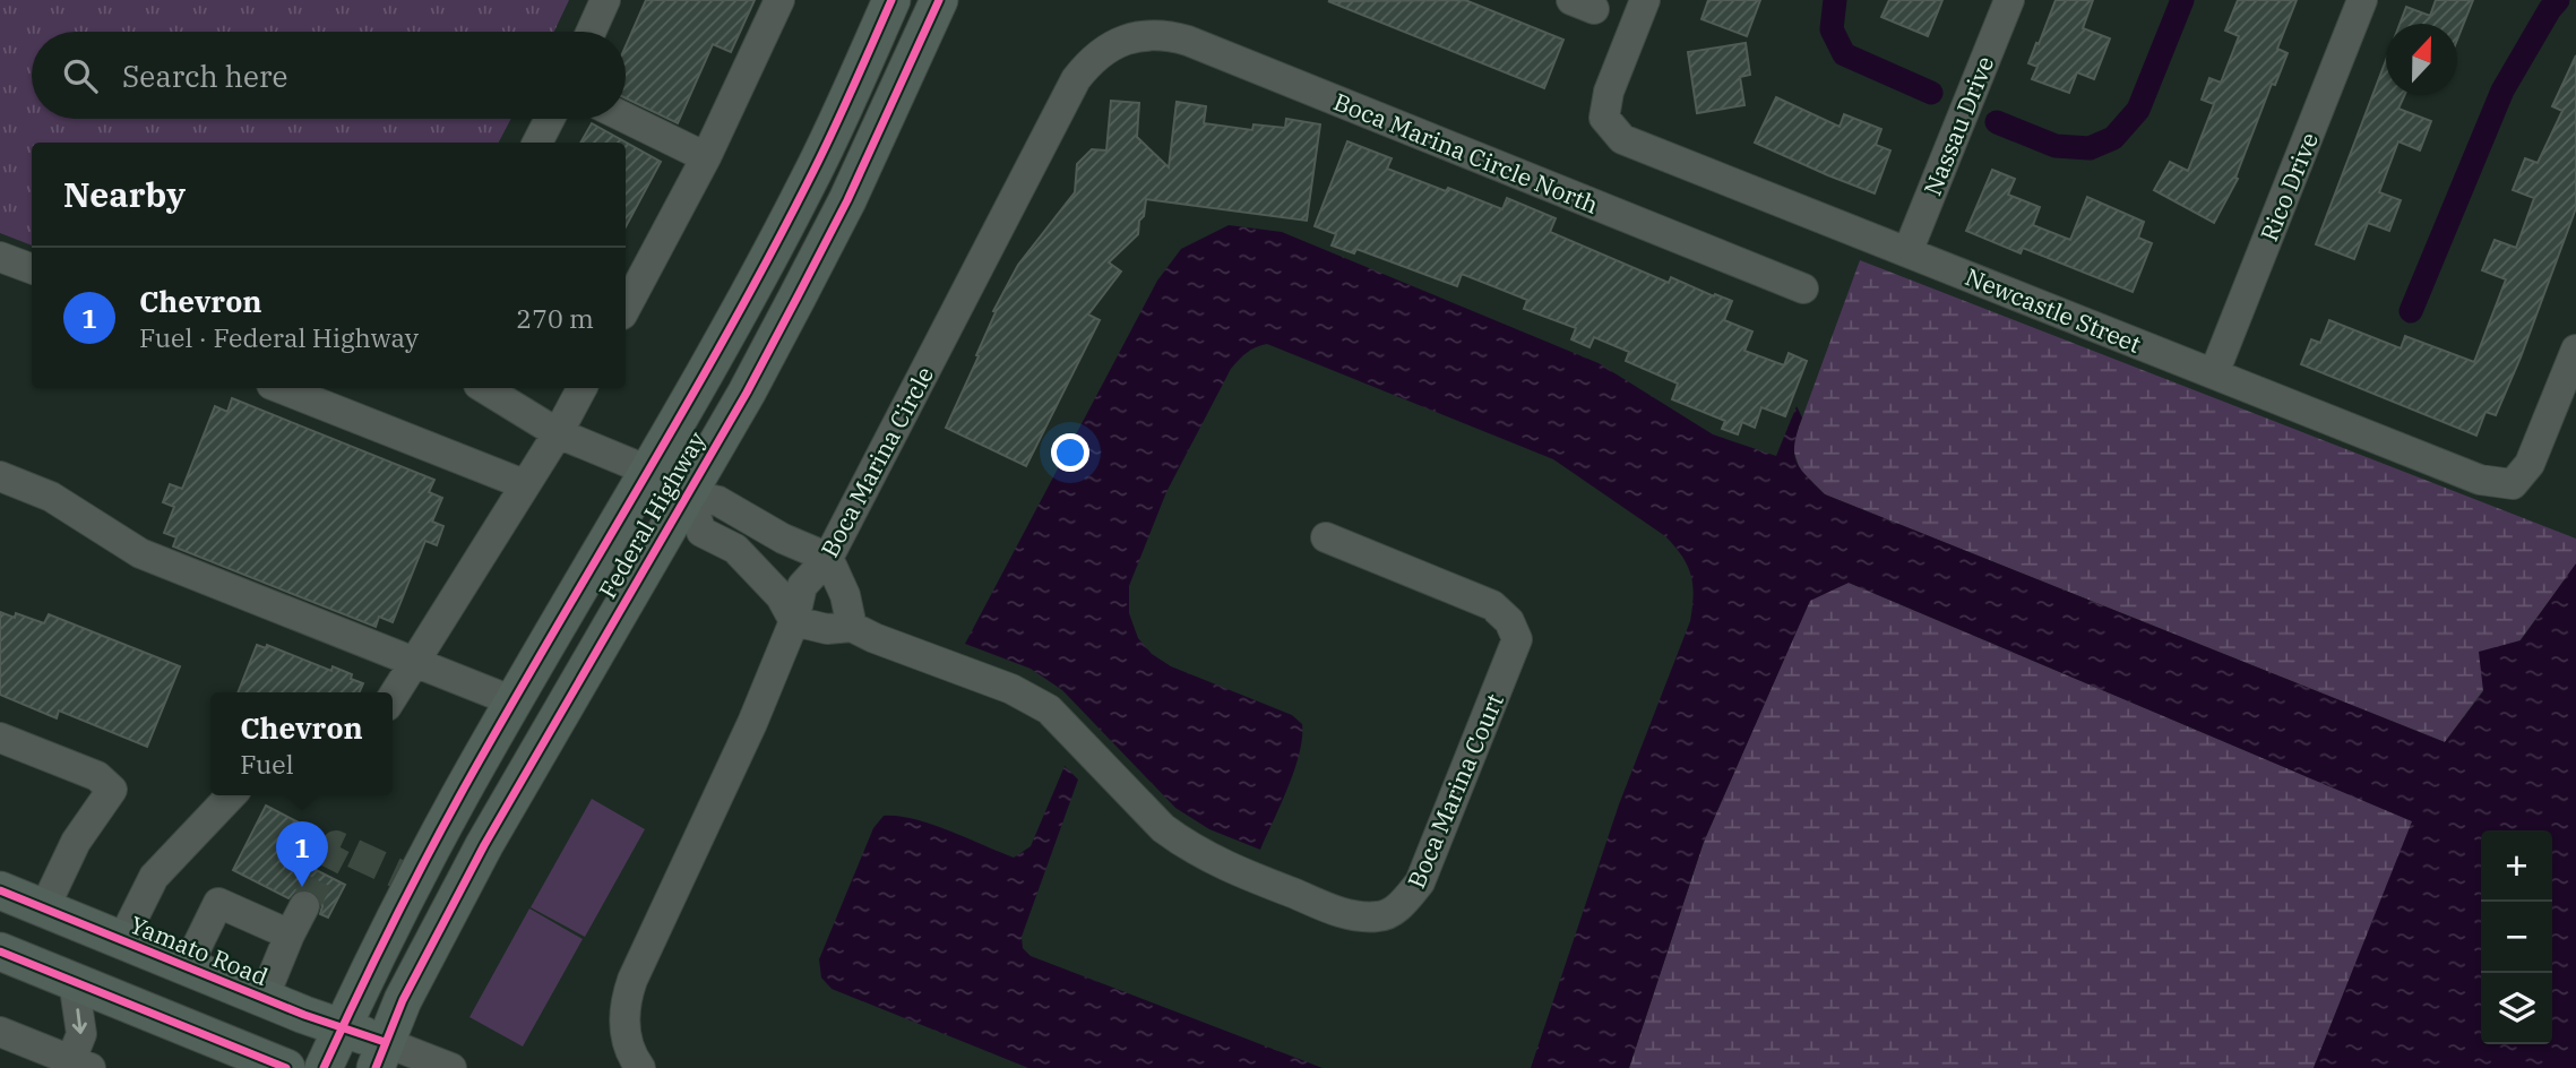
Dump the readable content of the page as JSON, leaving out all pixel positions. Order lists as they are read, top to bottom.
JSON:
{
  "streets": {
    "main road": ["Federal Highway", "Yamato Road"],
    "street": [
      "Nassau Drive",
      "Boca Marina Circle North",
      "Rico Drive",
      "Newcastle Street",
      "Boca Marina Circle",
      "Boca Marina Court"
    ]
  },
  "crossings": [
    ["Nassau Drive", "Newcastle Street"],
    ["Boca Marina Circle North", "Boca Marina Circle"],
    ["Rico Drive", "Newcastle Street"],
    ["Boca Marina Circle", "Boca Marina Court"],
    ["Federal Highway", "Yamato Road"]
  ],
  "north": "top",
  "page": {
    "search": "Search here",
    "heading": "Nearby",
    "list": [
      {
        "mark": "1",
        "name": "Chevron",
        "note": "Fuel · Federal Highway",
        "value": "270 m"
      }
    ],
    "popup": ["Chevron", "Fuel"],
    "pins": "1",
    "map_buttons": ["+", "−"]
  }
}
